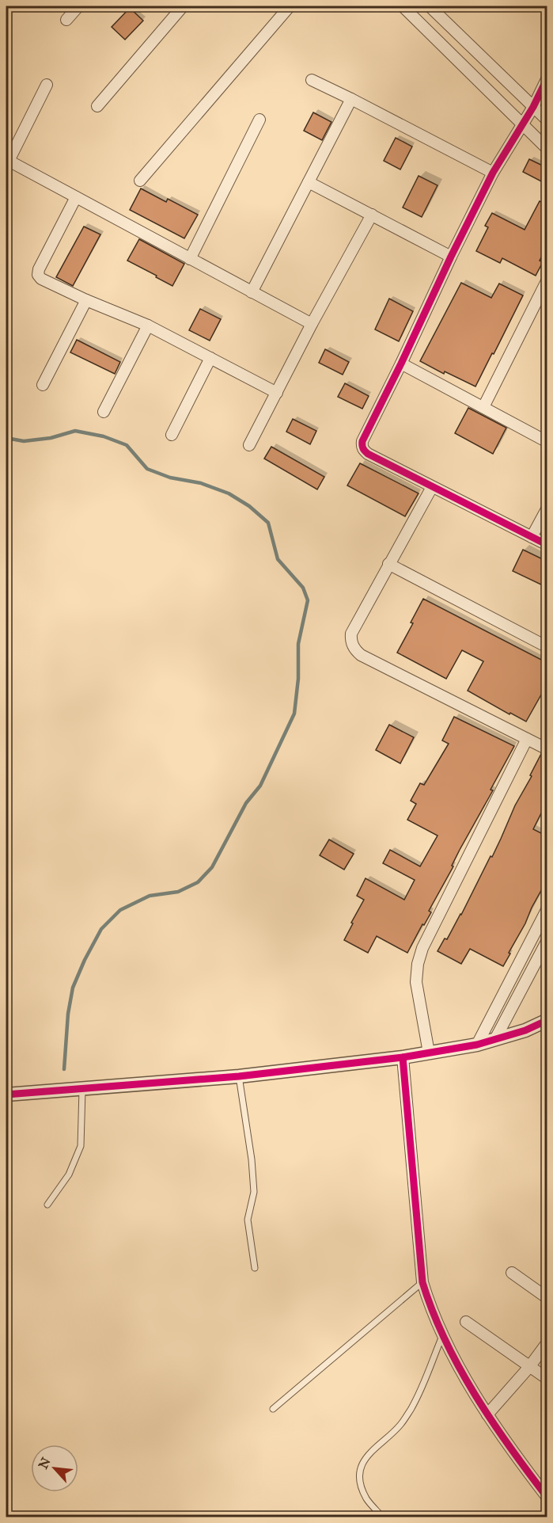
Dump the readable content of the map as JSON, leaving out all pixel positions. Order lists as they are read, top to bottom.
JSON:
{
  "north": "top left"
}
